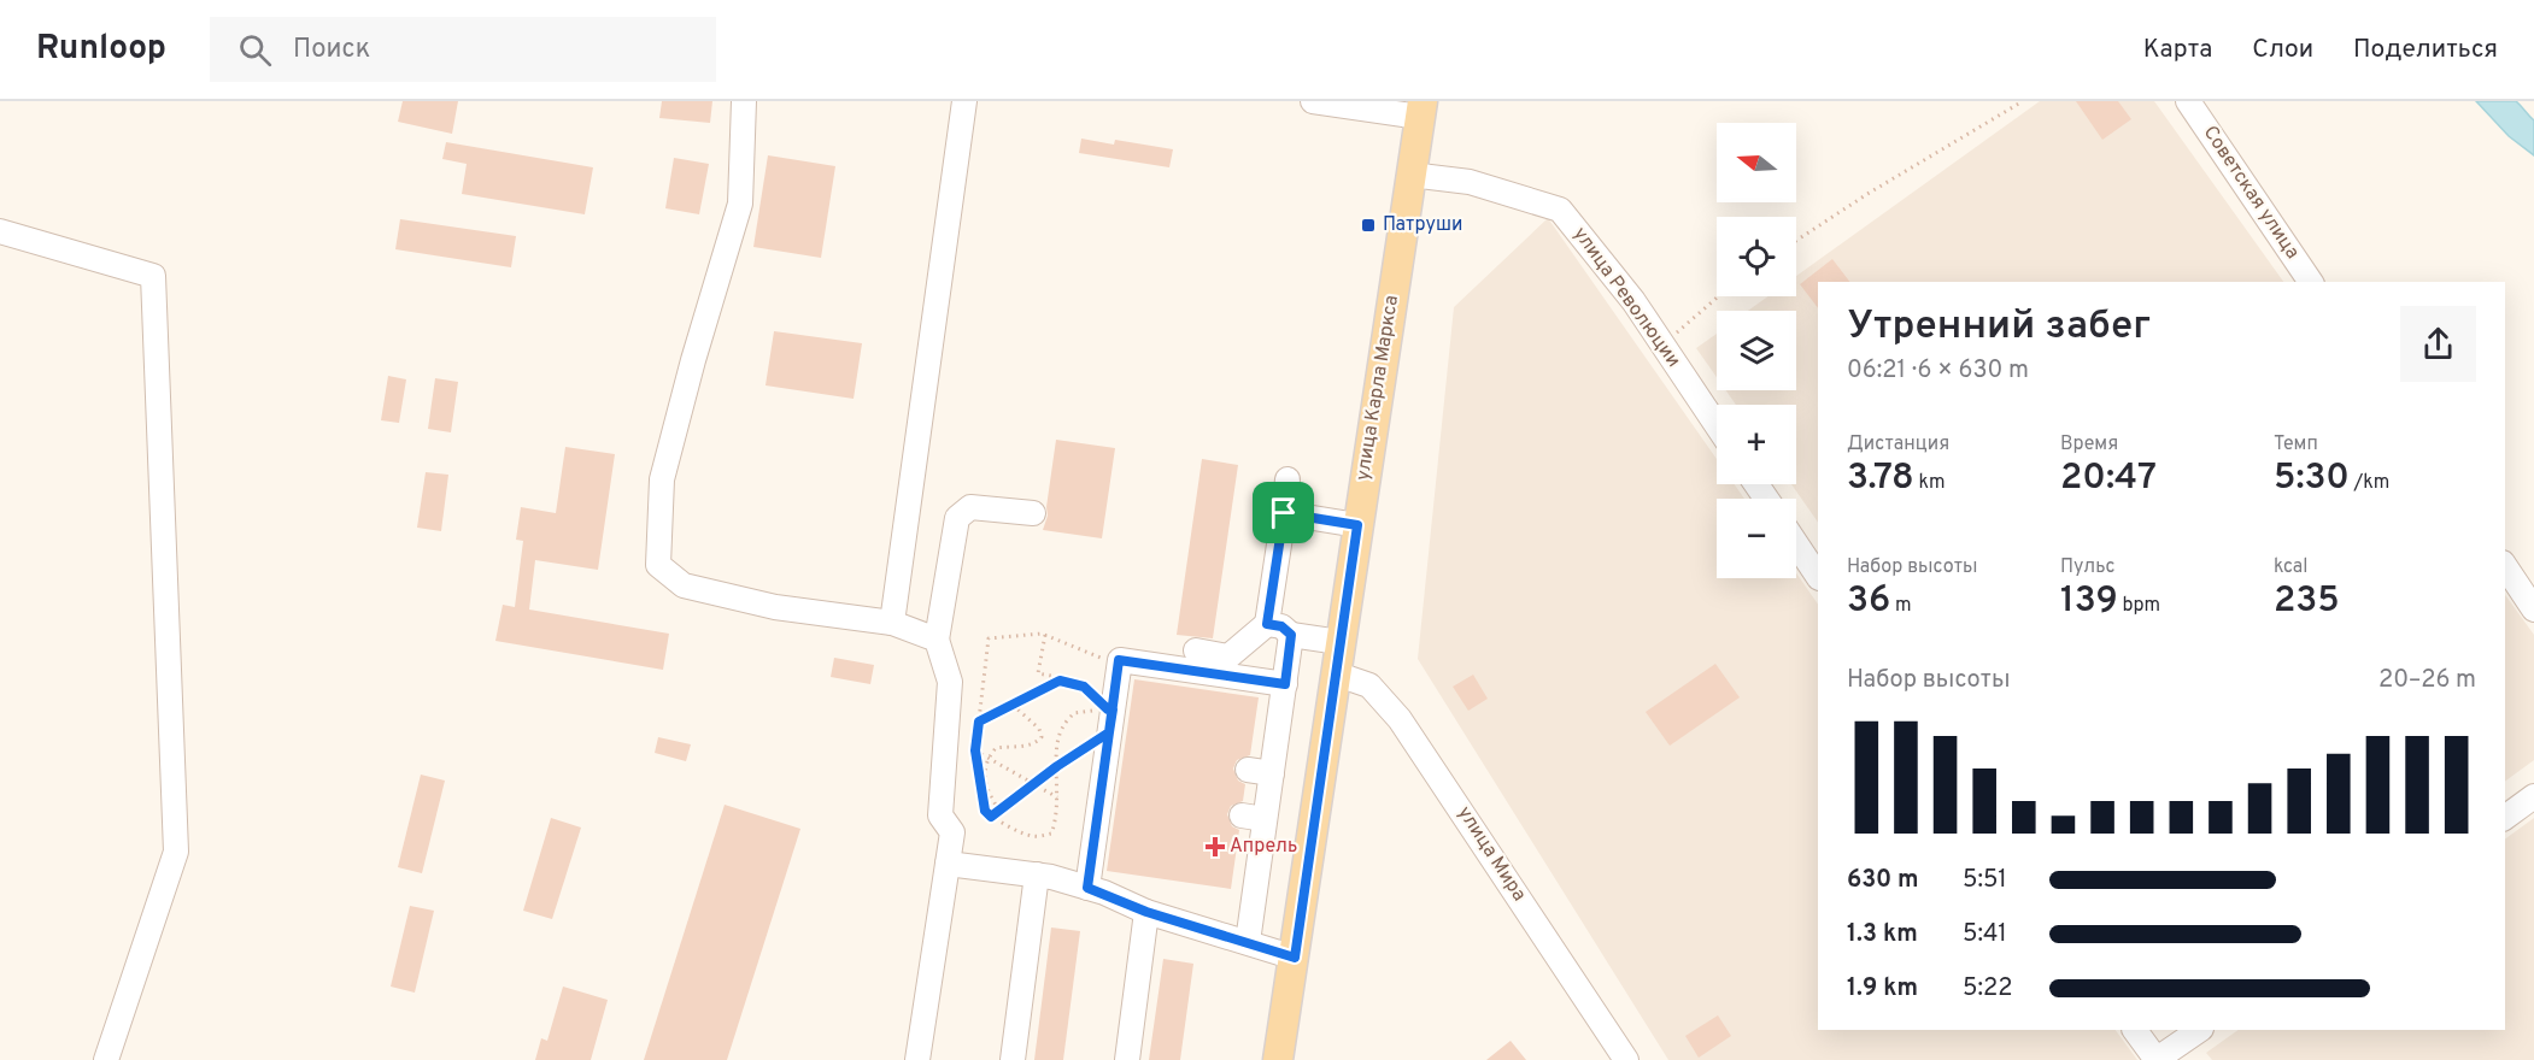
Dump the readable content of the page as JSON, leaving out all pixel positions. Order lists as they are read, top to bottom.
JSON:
{
  "streets": {
    "main road": ["улица Карла Маркса"],
    "street": ["Советская улица", "улица Революции", "улица Мира"]
  },
  "crossings": [
    ["улица Революции", "улица Карла Маркса"],
    ["улица Карла Маркса", "улица Мира"]
  ],
  "places": {
    "transit": ["Патруши"],
    "health": ["Апрель"]
  },
  "north": "left",
  "page": {
    "header": "Runloop",
    "search": "Поиск",
    "nav": ["Карта", "Слои", "Поделиться"],
    "map_buttons": ["+", "−"],
    "heading": ["Утренний забег", "06:21 · 6 × 630 m"],
    "stats": [
      ["Дистанция", "3.78 km"],
      ["Время", "20:47"],
      ["Темп", "5:30 /km"],
      ["Набор высоты", "36 m"],
      ["Пульс", "139 bpm"],
      ["kcal", "235"]
    ],
    "chart": ["Набор высоты", "20–26 m"],
    "list": [
      {
        "name": "630 m",
        "note": "5:51"
      },
      {
        "name": "1.3 km",
        "note": "5:41"
      },
      {
        "name": "1.9 km",
        "note": "5:22"
      }
    ]
  }
}
